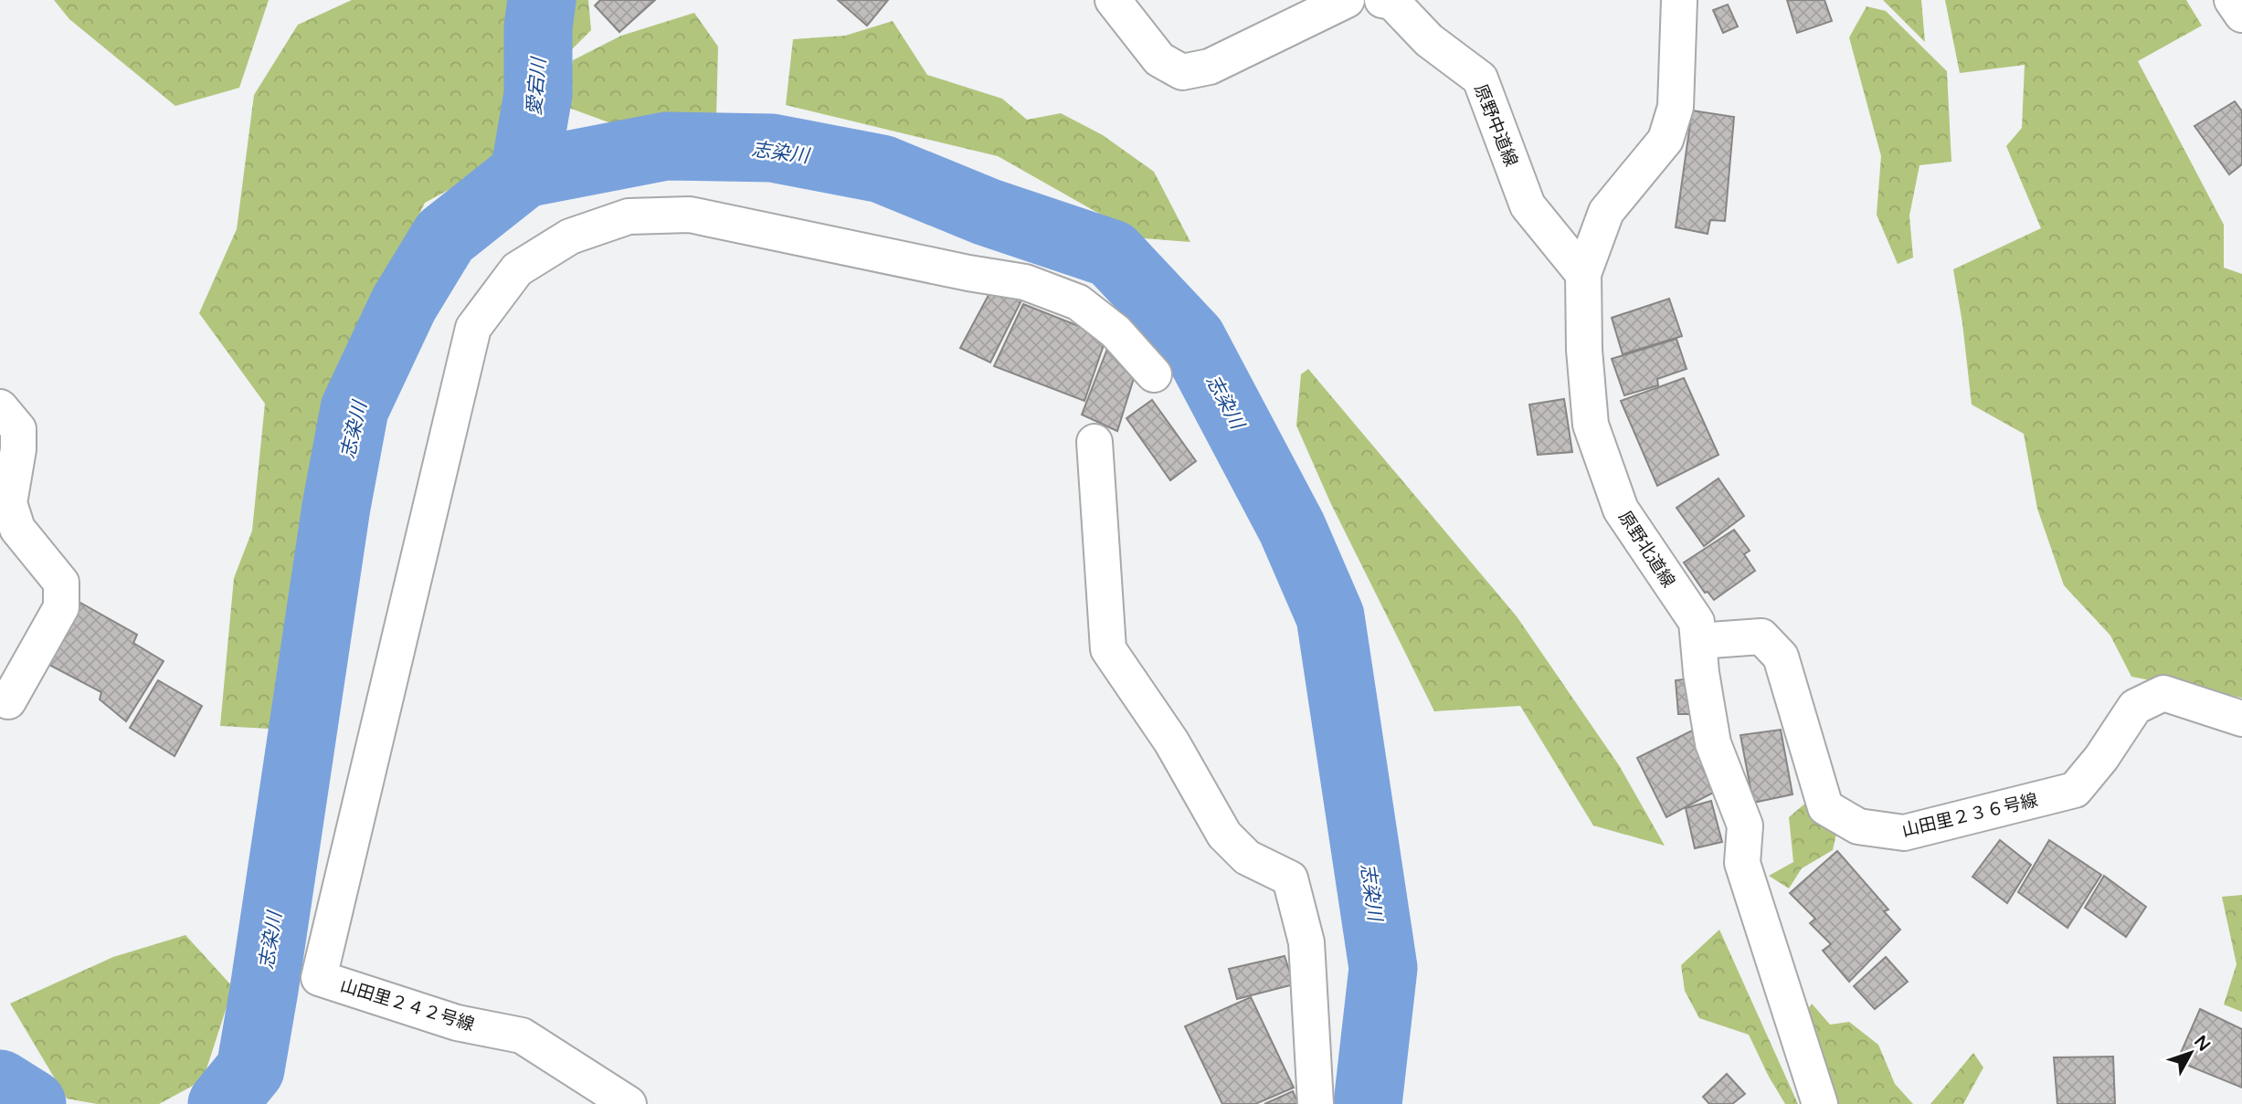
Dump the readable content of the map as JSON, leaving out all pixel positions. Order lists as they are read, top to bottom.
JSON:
{
  "streets": {
    "street": [
      "原野中道線",
      "原野北道線",
      "山田里２３６号線",
      "山田里２４２号線"
    ]
  },
  "crossings": [
    ["原野中道線", "原野北道線"],
    ["原野北道線", "山田里２３６号線"]
  ],
  "water": ["愛宕川", "志染川"],
  "north": "top right"
}
